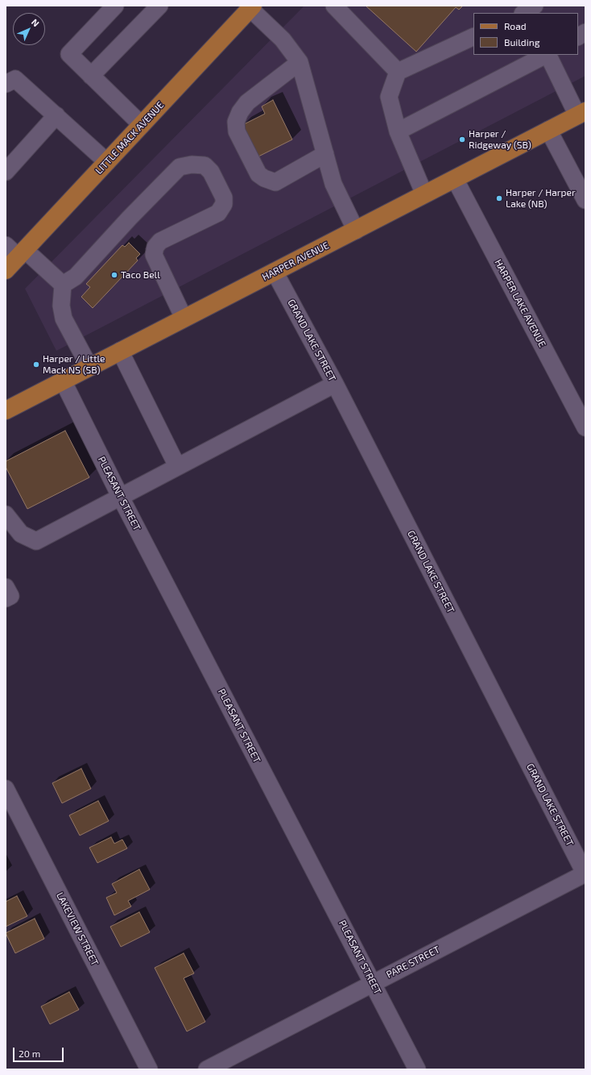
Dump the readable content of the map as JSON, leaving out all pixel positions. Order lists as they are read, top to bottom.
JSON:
{
  "streets": {
    "main road": ["LITTLE MACK AVENUE", "HARPER AVENUE"],
    "street": [
      "HARPER LAKE AVENUE",
      "GRAND LAKE STREET",
      "PLEASANT STREET",
      "LAKEVIEW STREET",
      "PARE STREET"
    ]
  },
  "crossings": [
    ["HARPER AVENUE", "HARPER LAKE AVENUE"],
    ["HARPER AVENUE", "GRAND LAKE STREET"],
    ["HARPER AVENUE", "PLEASANT STREET"],
    ["GRAND LAKE STREET", "PARE STREET"],
    ["PLEASANT STREET", "PARE STREET"]
  ],
  "places": [
    "Harper / Ridgeway (SB)",
    "Harper / Harper Lake (NB)",
    "Taco Bell",
    "Harper / Little Mack NS (SB)"
  ],
  "legend": ["Road", "Building"],
  "scale_bar": "20 m",
  "north": "top right"
}
